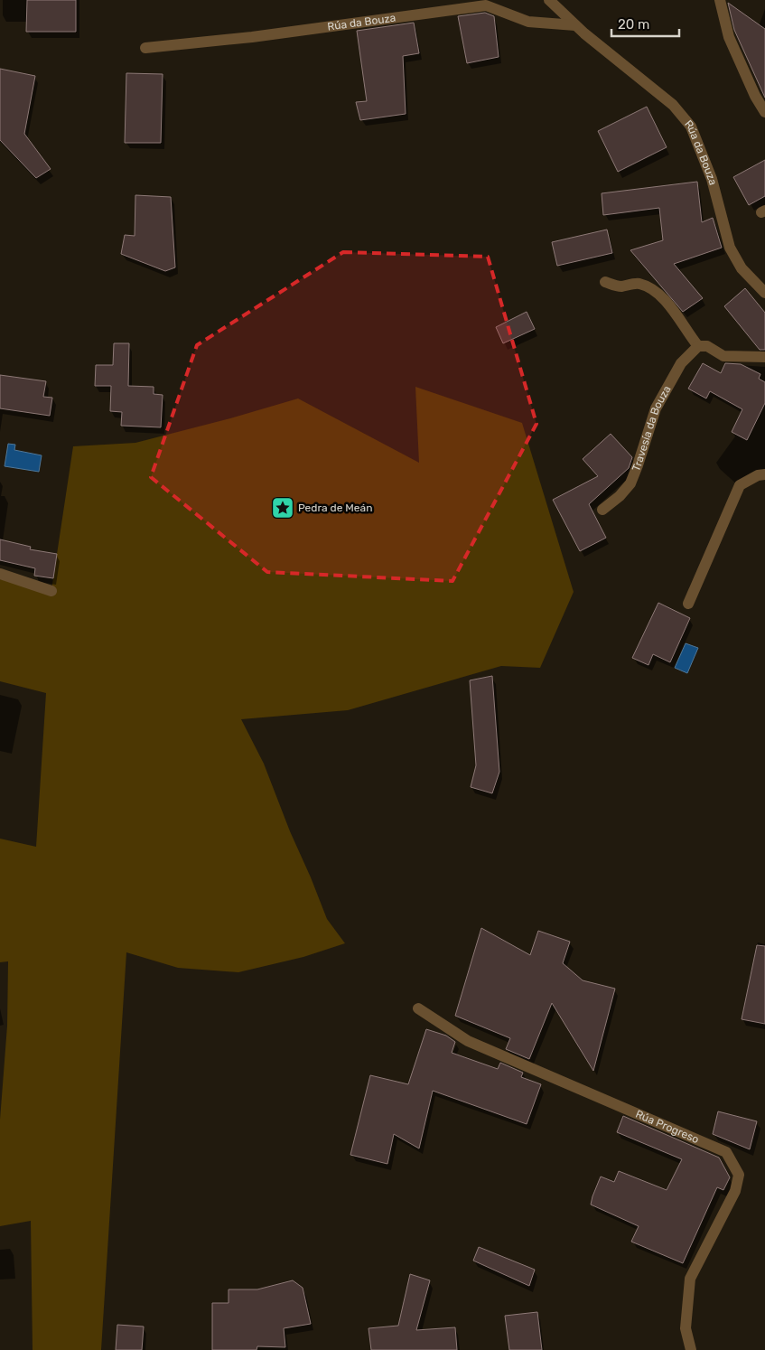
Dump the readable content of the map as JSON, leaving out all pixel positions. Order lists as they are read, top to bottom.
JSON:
{
  "streets": {
    "street": ["Rúa da Bouza", "Travesía da Bouza", "Rúa Progreso"]
  },
  "places": {
    "place": ["Pedra de Meán"]
  },
  "scale_bar": "20 m"
}
